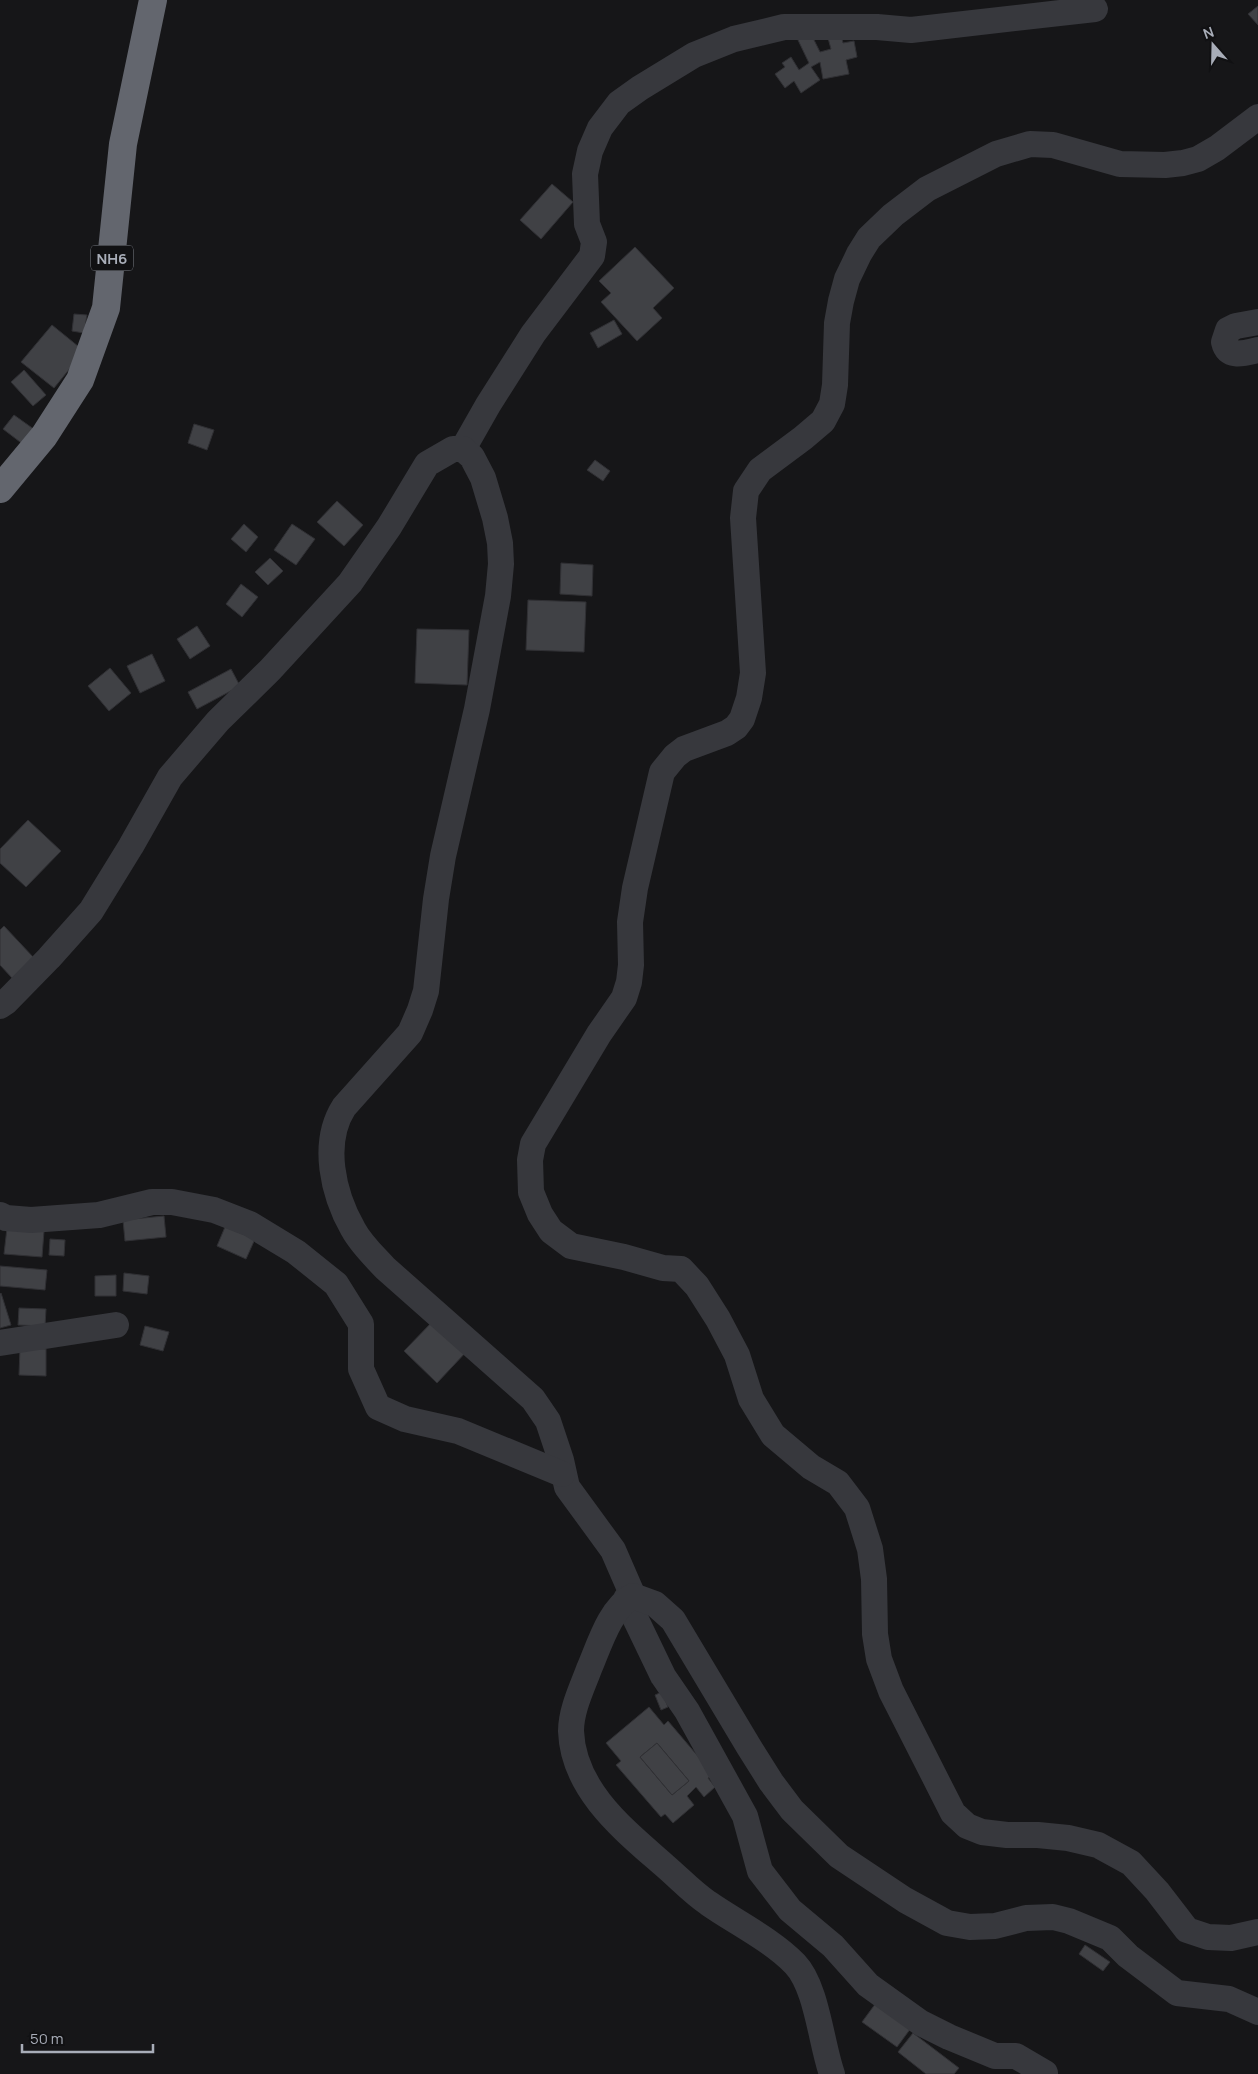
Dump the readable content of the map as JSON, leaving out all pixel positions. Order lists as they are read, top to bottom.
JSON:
{
  "streets": {
    "highway": ["NH6"]
  },
  "scale_bar": "50 m",
  "north": "top"
}
